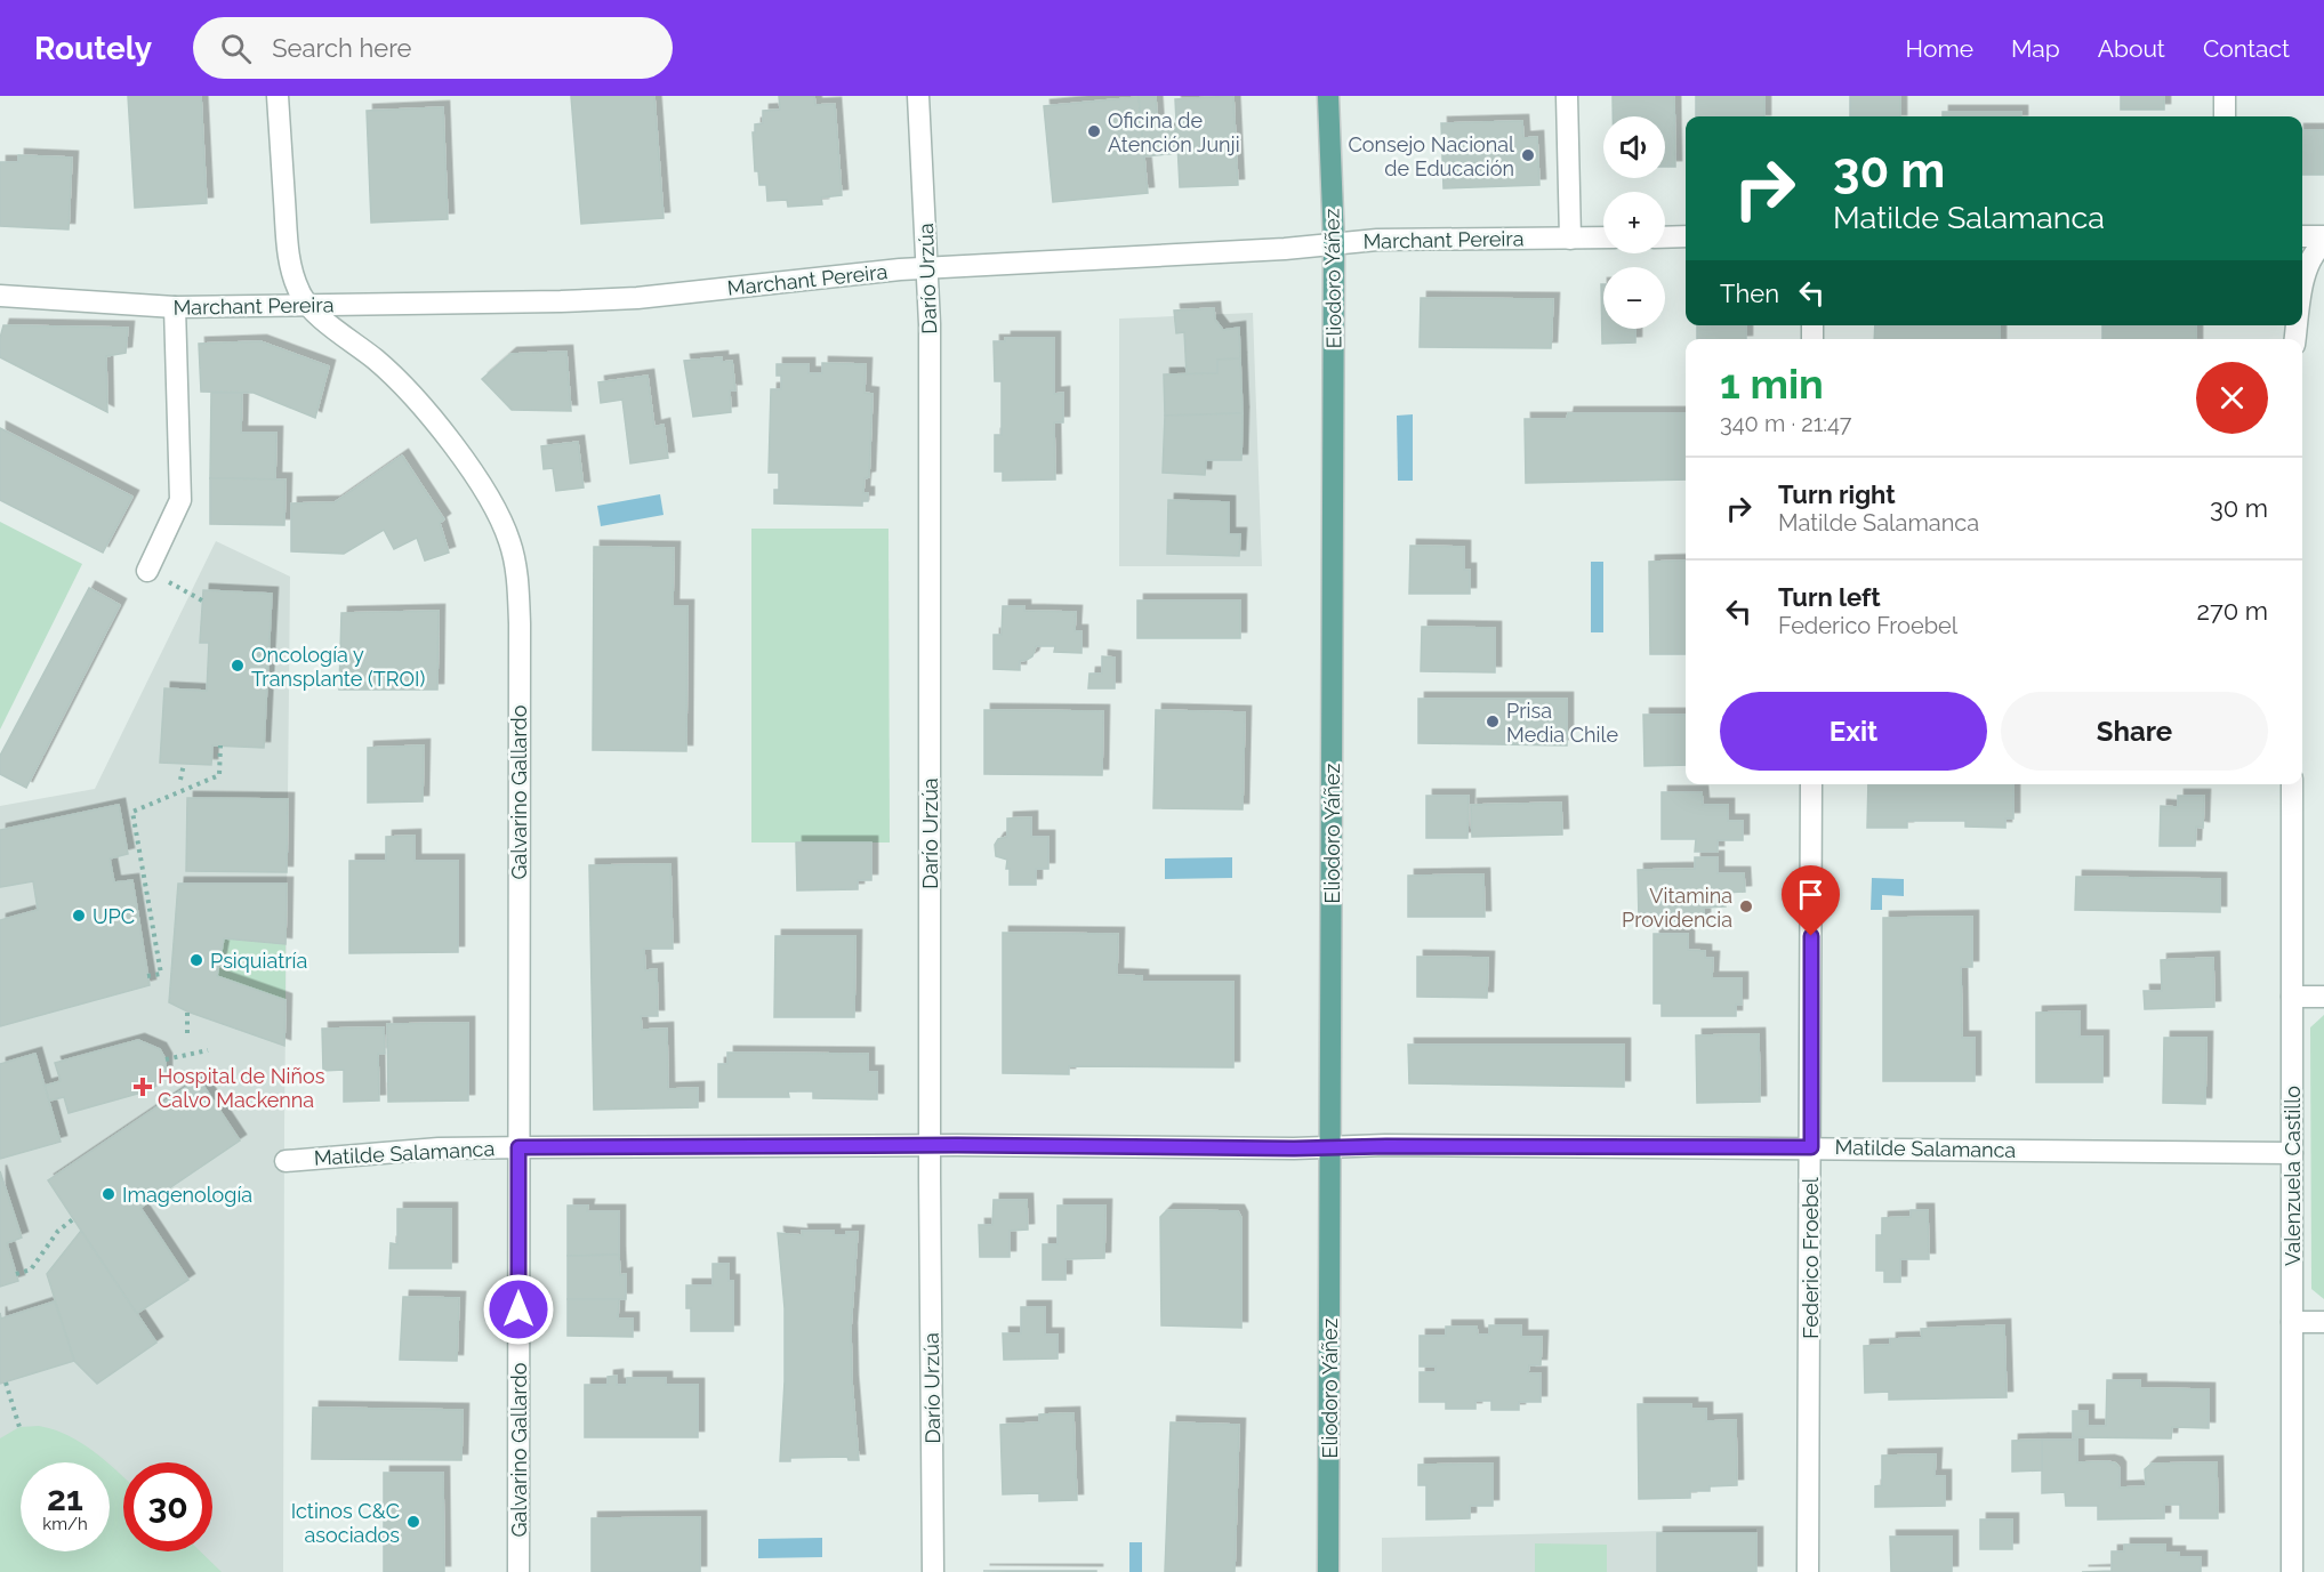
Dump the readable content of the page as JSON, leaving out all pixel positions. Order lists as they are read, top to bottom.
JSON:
{
  "streets": {
    "main road": ["Eliodoro Yáñez"],
    "street": [
      "Marchant Pereira",
      "Darío Urzúa",
      "Galvarino Gallardo",
      "Matilde Salamanca",
      "Valenzuela Castillo",
      "Federico Froebel"
    ]
  },
  "crossings": [
    ["Marchant Pereira", "Darío Urzúa"],
    ["Marchant Pereira", "Eliodoro Yáñez"],
    ["Marchant Pereira", "Galvarino Gallardo"],
    ["Darío Urzúa", "Matilde Salamanca"],
    ["Eliodoro Yáñez", "Matilde Salamanca"],
    ["Galvarino Gallardo", "Matilde Salamanca"],
    ["Matilde Salamanca", "Valenzuela Castillo"],
    ["Matilde Salamanca", "Federico Froebel"]
  ],
  "places": {
    "other": [
      "Oficina de Atención Junji",
      "Consejo Nacional de Educación",
      "Oncología y Transplante (TROI)",
      "Prisa Media Chile",
      "Vitamina Providencia",
      "UPC",
      "Psiquiatría",
      "Imagenología",
      "Ictinos C&C asociados"
    ],
    "health": ["Hospital de Niños Calvo Mackenna"]
  },
  "page": {
    "header": "Routely",
    "search": "Search here",
    "nav": [
      "Home",
      "Map",
      "About",
      "Contact"
    ],
    "map_buttons": ["+", "−"],
    "turn": ["30 m", "Matilde Salamanca"],
    "then": "Then",
    "heading": ["1 min", "340 m · 21:47"],
    "list": [
      {
        "name": "Turn right",
        "note": "Matilde Salamanca",
        "value": "30 m"
      },
      {
        "name": "Turn left",
        "note": "Federico Froebel",
        "value": "270 m"
      }
    ],
    "buttons": ["Exit", "Share"],
    "speed": "21 km/h",
    "limit": "30"
  }
}
